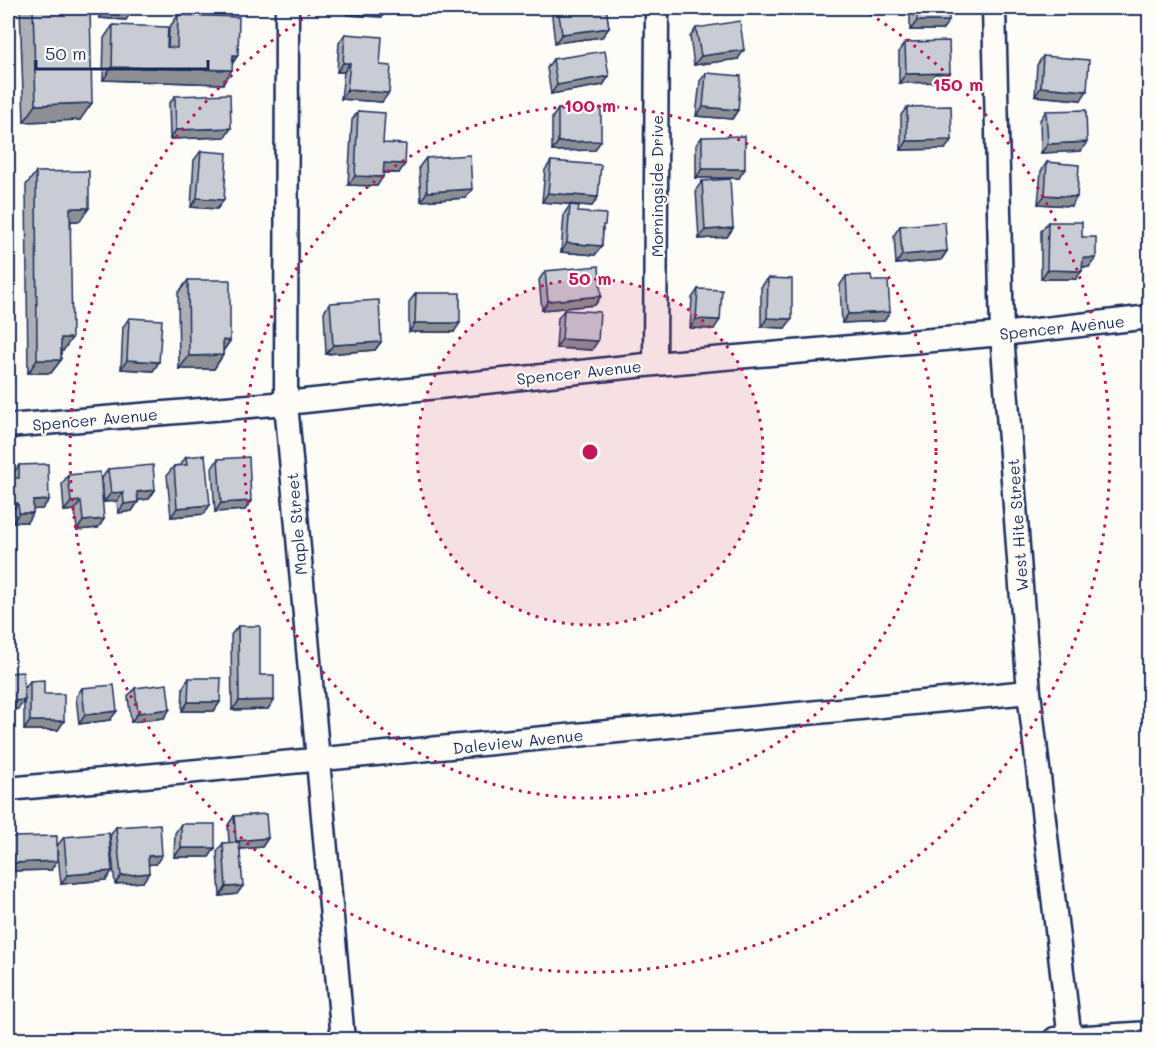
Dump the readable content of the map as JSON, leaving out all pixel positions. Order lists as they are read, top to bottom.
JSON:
{
  "streets": {
    "street": [
      "Morningside Drive",
      "Spencer Avenue",
      "Maple Street",
      "West Hite Street",
      "Daleview Avenue"
    ]
  },
  "crossings": [
    ["Morningside Drive", "Spencer Avenue"],
    ["Spencer Avenue", "Maple Street"],
    ["Spencer Avenue", "West Hite Street"],
    ["Maple Street", "Daleview Avenue"],
    ["West Hite Street", "Daleview Avenue"]
  ],
  "scale_bar": "50 m",
  "rings": ["150 m", "100 m", "50 m"]
}
